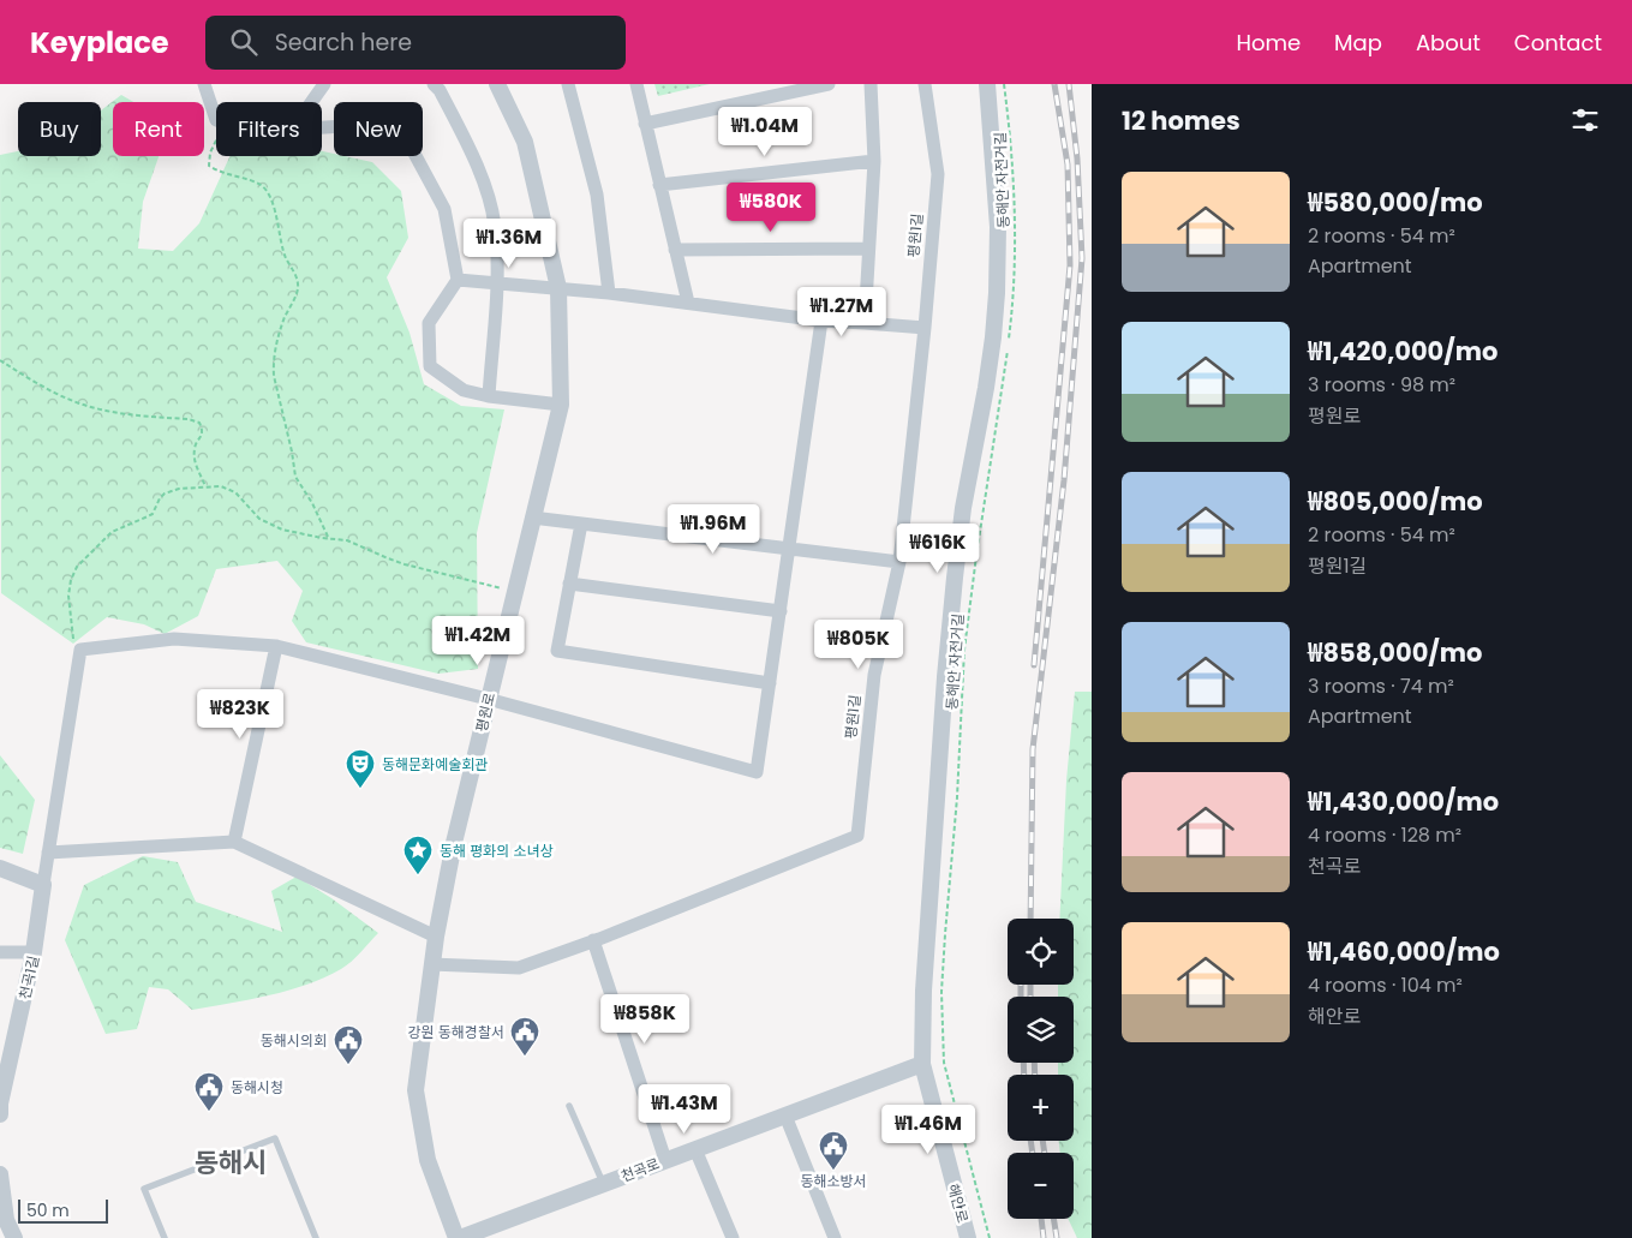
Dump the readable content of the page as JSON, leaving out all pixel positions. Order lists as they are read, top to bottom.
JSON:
{
  "streets": {
    "street": [
      "평원1길",
      "평원로",
      "천곡1길",
      "천곡로",
      "해안로"
    ],
    "path": ["동해안 자전거길"]
  },
  "crossings": [
    ["평원1길", "평원로"],
    ["평원로", "천곡로"],
    ["천곡로", "해안로"]
  ],
  "districts": ["동해시"],
  "places": {
    "theatre": ["동해문화예술회관"],
    "place": ["동해 평화의 소녀상"],
    "public building": [
      "강원 동해경찰서",
      "동해시의회",
      "동해시청",
      "동해소방서"
    ]
  },
  "scale_bar": "50 m",
  "page": {
    "header": "Keyplace",
    "search": "Search here",
    "nav": [
      "Home",
      "Map",
      "About",
      "Contact"
    ],
    "heading": "12 homes",
    "chip": [
      "Buy",
      "Rent",
      "Filters",
      "New"
    ],
    "price": [
      "₩1.04M",
      "₩580K",
      "₩1.36M",
      "₩1.27M",
      "₩1.96M",
      "₩616K",
      "₩1.42M",
      "₩805K",
      "₩823K",
      "₩858K",
      "₩1.43M",
      "₩1.46M"
    ],
    "list": [
      {
        "name": "₩580,000/mo",
        "note": "2 rooms · 54 m² · Apartment"
      },
      {
        "name": "₩1,420,000/mo",
        "note": "3 rooms · 98 m² · 평원로"
      },
      {
        "name": "₩805,000/mo",
        "note": "2 rooms · 54 m² · 평원1길"
      },
      {
        "name": "₩858,000/mo",
        "note": "3 rooms · 74 m² · Apartment"
      },
      {
        "name": "₩1,430,000/mo",
        "note": "4 rooms · 128 m² · 천곡로"
      },
      {
        "name": "₩1,460,000/mo",
        "note": "4 rooms · 104 m² · 해안로"
      }
    ],
    "map_buttons": ["+", "−"],
    "scale": "50 m"
  }
}
